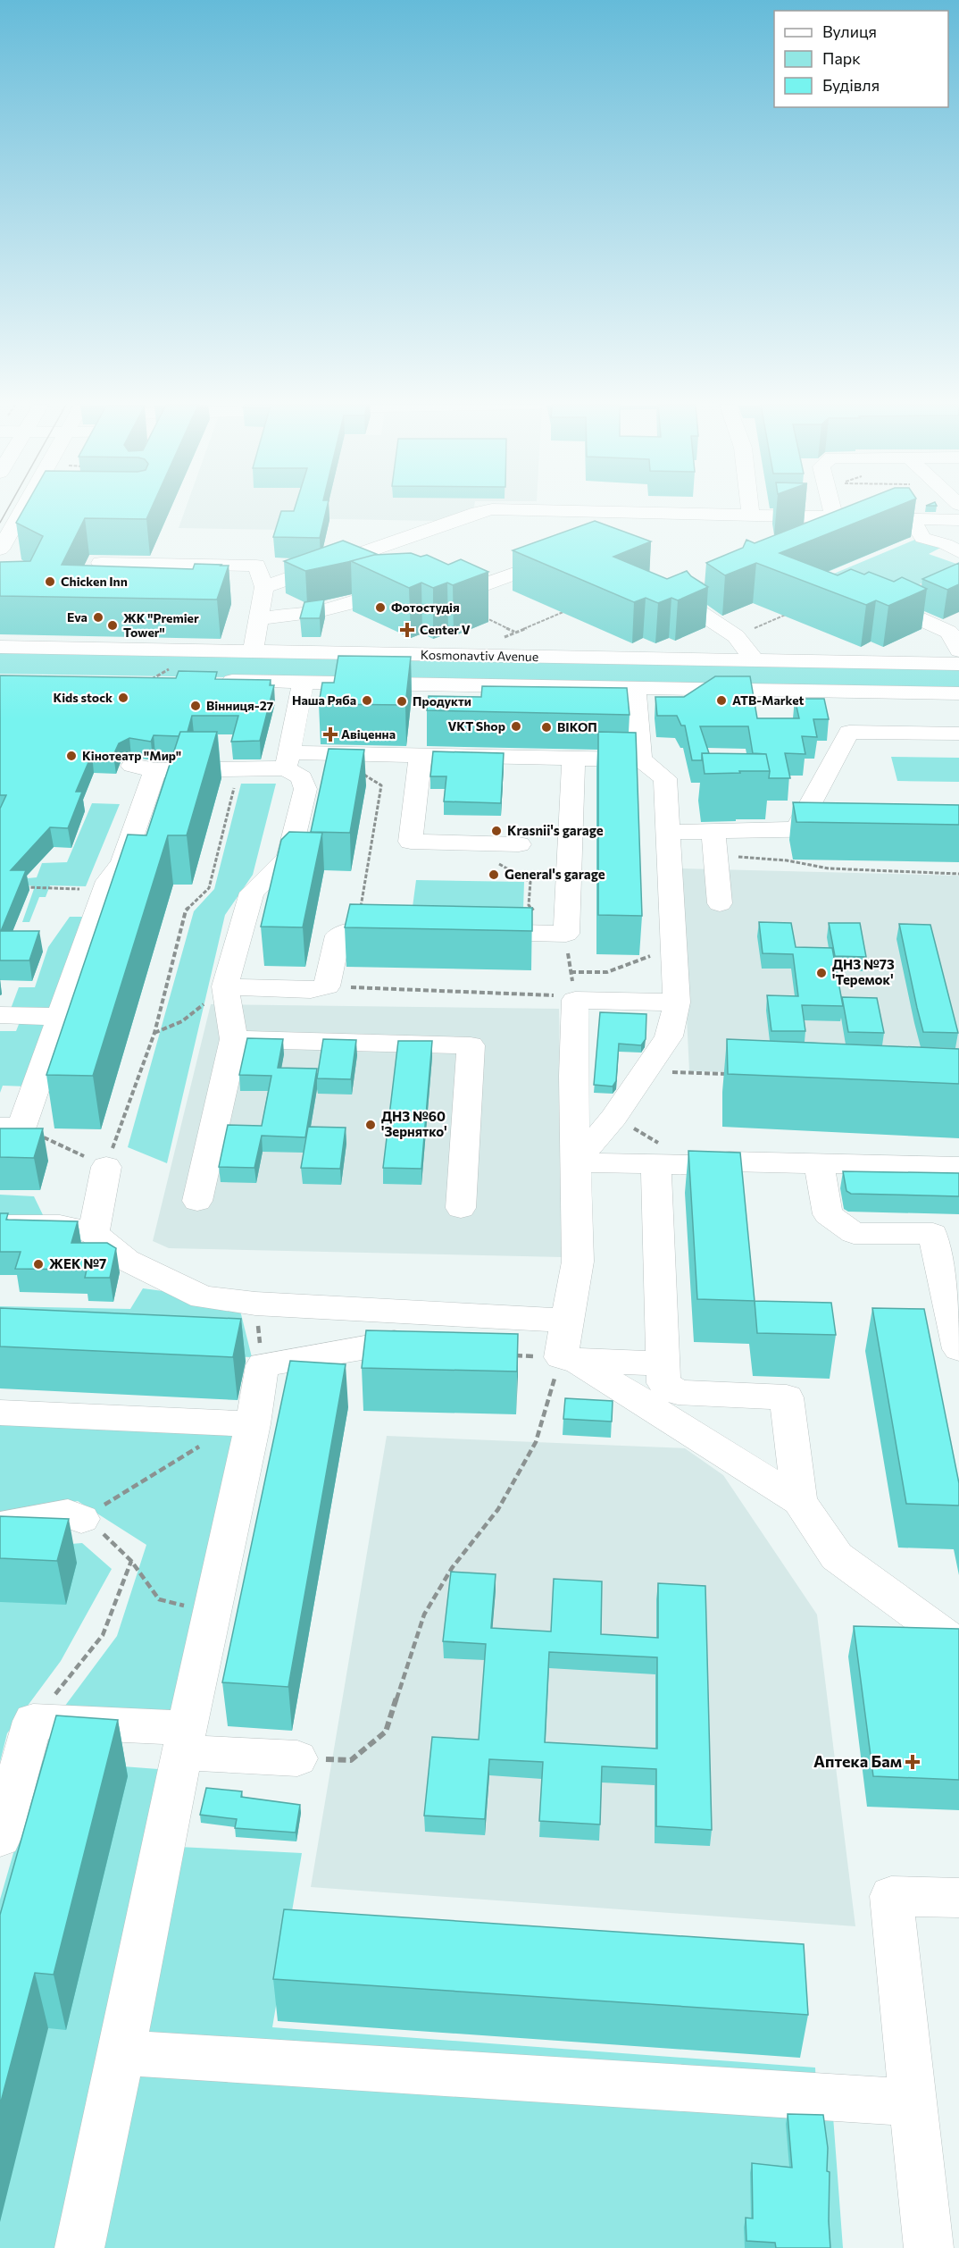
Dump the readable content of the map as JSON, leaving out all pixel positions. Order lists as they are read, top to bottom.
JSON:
{
  "streets": {
    "street": ["Kosmonavtiv Avenue"]
  },
  "places": {
    "other": [
      "Chicken Inn",
      "Фотостудія",
      "Eva",
      "ЖК \"Premier Tower\"",
      "Kids stock",
      "Наша Ряба",
      "ATB-Market",
      "Продукти",
      "Вінниця-27",
      "VKT Shop",
      "ВІКОП",
      "Кінотеатр \"Мир\"",
      "Krasnii's garage",
      "General's garage",
      "ДНЗ №73 'Теремок'",
      "ДНЗ №60 'Зернятко'",
      "ЖЕК №7"
    ],
    "health": ["Center V", "Авіценна", "Аптека Бам"]
  },
  "legend": ["Вулиця", "Парк", "Будівля"]
}
